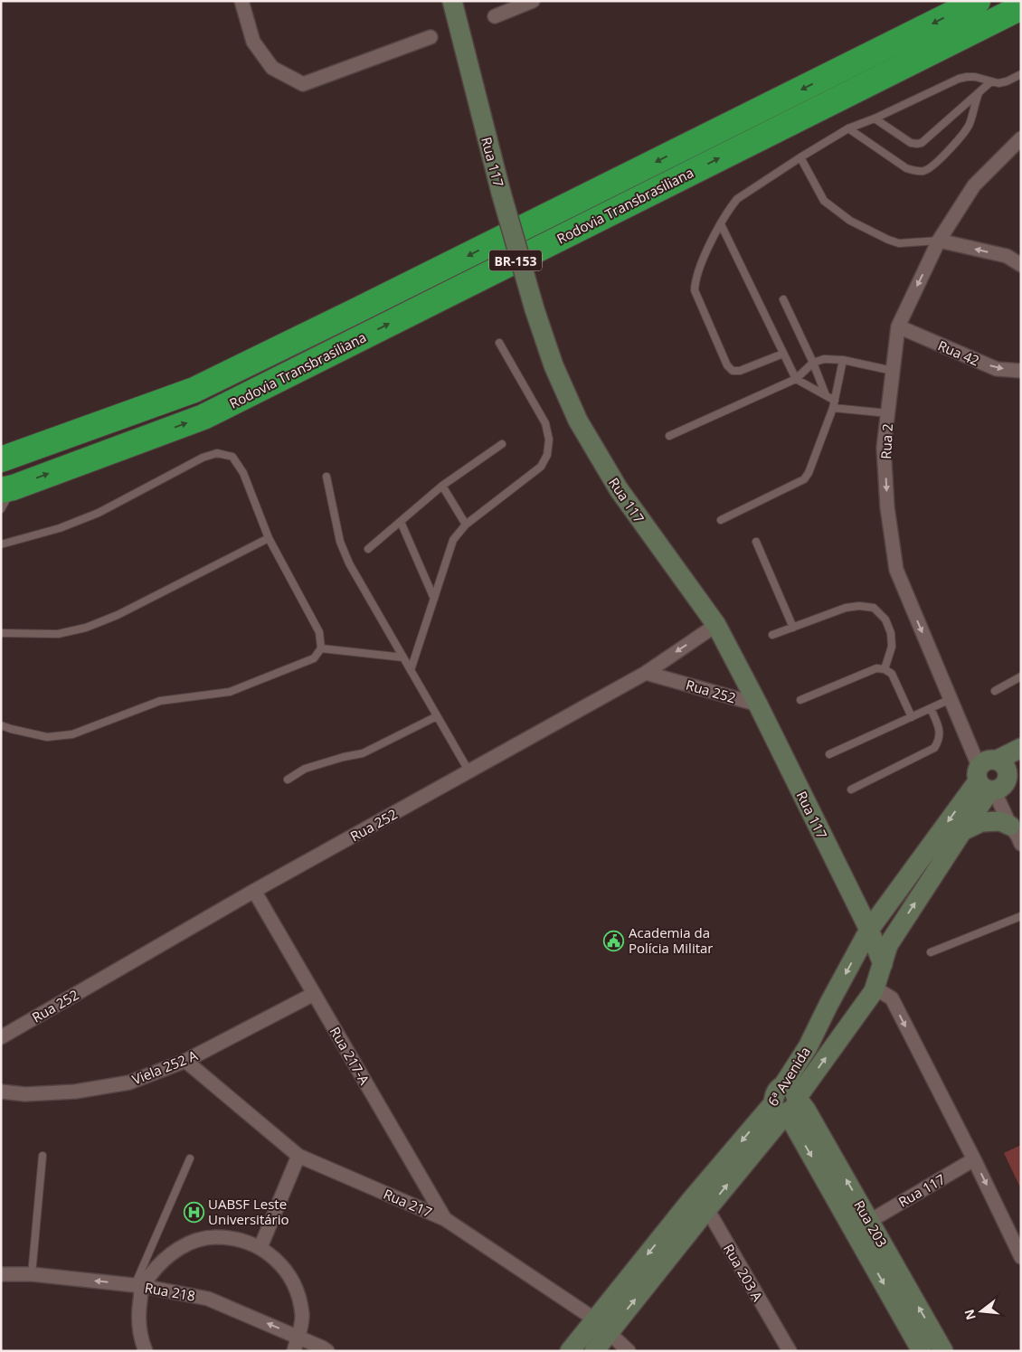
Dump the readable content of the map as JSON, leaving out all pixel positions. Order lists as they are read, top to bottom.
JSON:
{
  "streets": {
    "highway": ["Rodovia Transbrasiliana", "BR-153"],
    "street": [
      "Rua 117",
      "Rua 42",
      "Rua 2",
      "Rua 252",
      "Rua 217-A",
      "Viela 252 A",
      "6ª Avenida",
      "Rua 217",
      "Rua 203",
      "Rua 203 A",
      "Rua 218"
    ]
  },
  "crossings": [
    ["Rua 117", "Rua 252"],
    ["Rua 117", "6ª Avenida"],
    ["Rua 117", "Rua 203"],
    ["Rua 42", "Rua 2"],
    ["Rua 2", "6ª Avenida"],
    ["Rua 252", "Rua 217-A"],
    ["Rua 217-A", "Viela 252 A"],
    ["Rua 217-A", "Rua 217"],
    ["Viela 252 A", "Rua 217"],
    ["6ª Avenida", "Rua 217"],
    ["6ª Avenida", "Rua 203"],
    ["6ª Avenida", "Rua 203 A"]
  ],
  "one_way": ["Rua 2", "Rua 218"],
  "places": {
    "public building": ["Academia da Polícia Militar"],
    "hospital": ["UABSF Leste Universitário"]
  },
  "north": "left"
}
